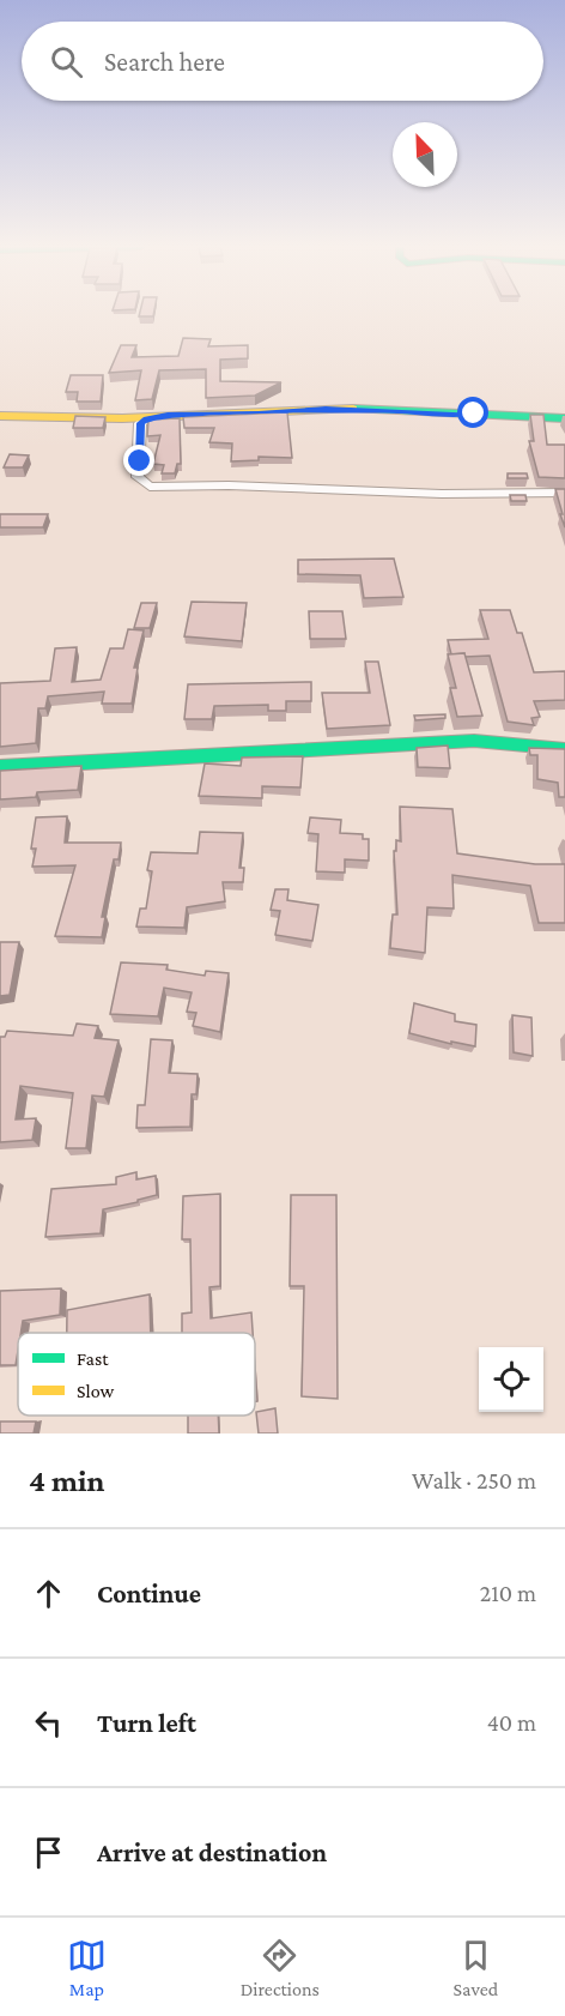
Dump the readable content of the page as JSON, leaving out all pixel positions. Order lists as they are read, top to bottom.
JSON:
{
  "legend": ["Fast", "Slow"],
  "north": "top left",
  "page": {
    "search": "Search here",
    "heading": ["4 min", "Walk · 250 m"],
    "list": [
      ["Continue", "210 m"],
      ["Turn left", "40 m"],
      "Arrive at destination"
    ],
    "nav": ["Map", "Directions", "Saved"]
  }
}
